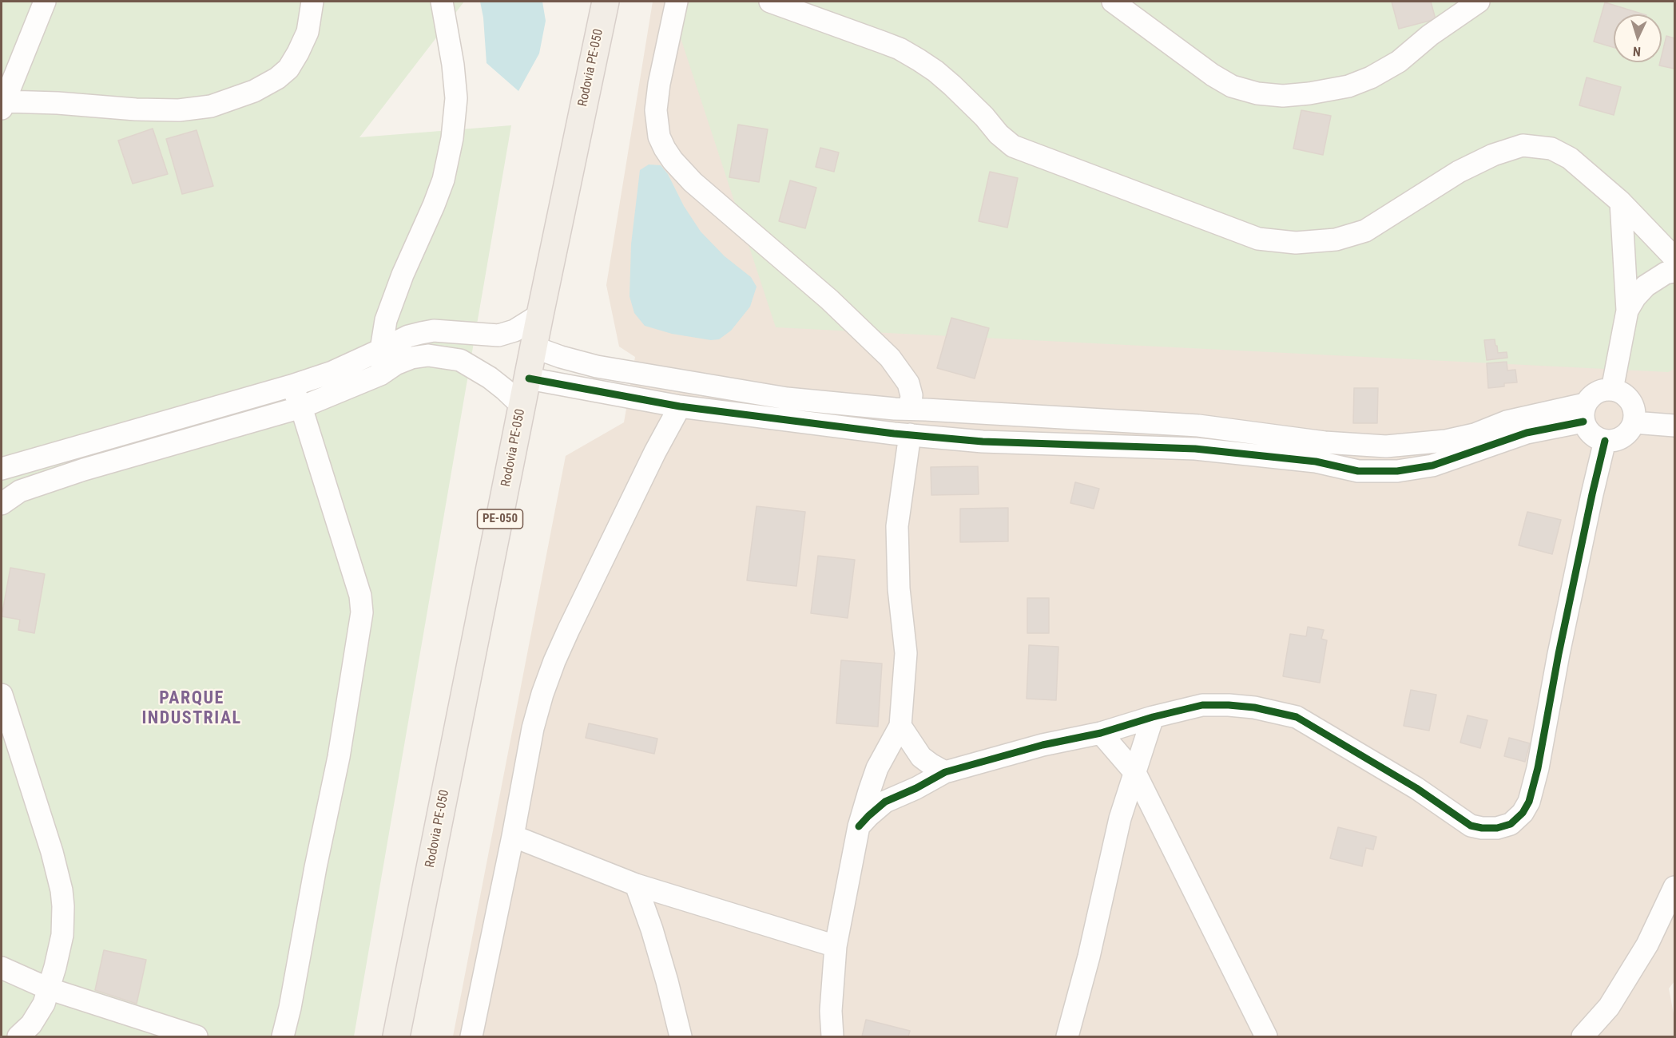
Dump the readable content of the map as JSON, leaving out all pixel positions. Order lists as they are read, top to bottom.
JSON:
{
  "streets": {
    "main road": ["Rodovia PE-050", "PE-050"]
  },
  "districts": ["PARQUE INDUSTRIAL"],
  "north": "bottom"
}
